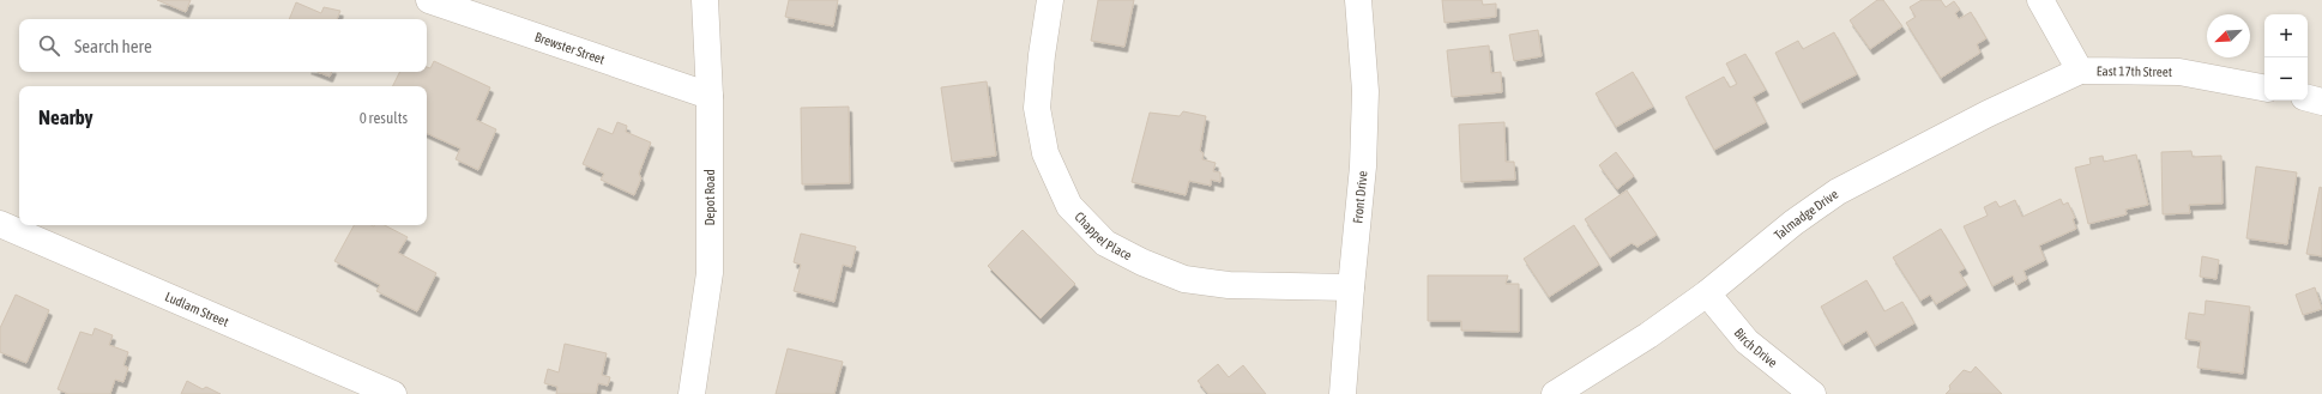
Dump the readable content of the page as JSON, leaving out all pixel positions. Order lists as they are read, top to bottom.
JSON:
{
  "streets": {
    "street": [
      "Brewster Street",
      "East 17th Street",
      "Depot Road",
      "Front Drive",
      "Talmadge Drive",
      "Chappel Place",
      "Ludlam Street",
      "Birch Drive"
    ]
  },
  "crossings": [
    ["Brewster Street", "Depot Road"],
    ["East 17th Street", "Talmadge Drive"],
    ["Front Drive", "Chappel Place"],
    ["Talmadge Drive", "Birch Drive"]
  ],
  "north": "bottom left",
  "page": {
    "map_buttons": ["+", "−"],
    "search": "Search here",
    "heading": ["Nearby", "0 results"]
  }
}
